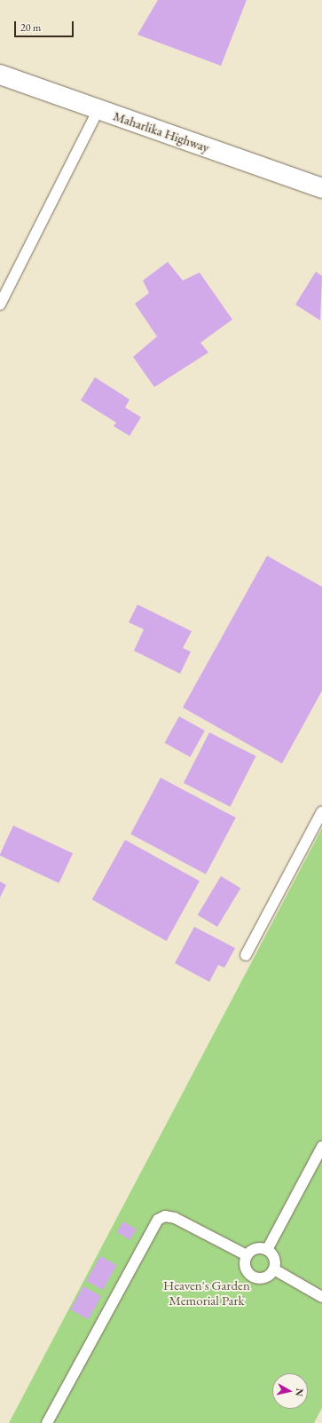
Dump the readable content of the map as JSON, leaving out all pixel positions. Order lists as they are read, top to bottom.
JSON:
{
  "streets": {
    "main road": ["Maharlika Highway"]
  },
  "parks": ["Heaven's Garden Memorial Park"],
  "scale_bar": "20 m",
  "north": "right"
}
